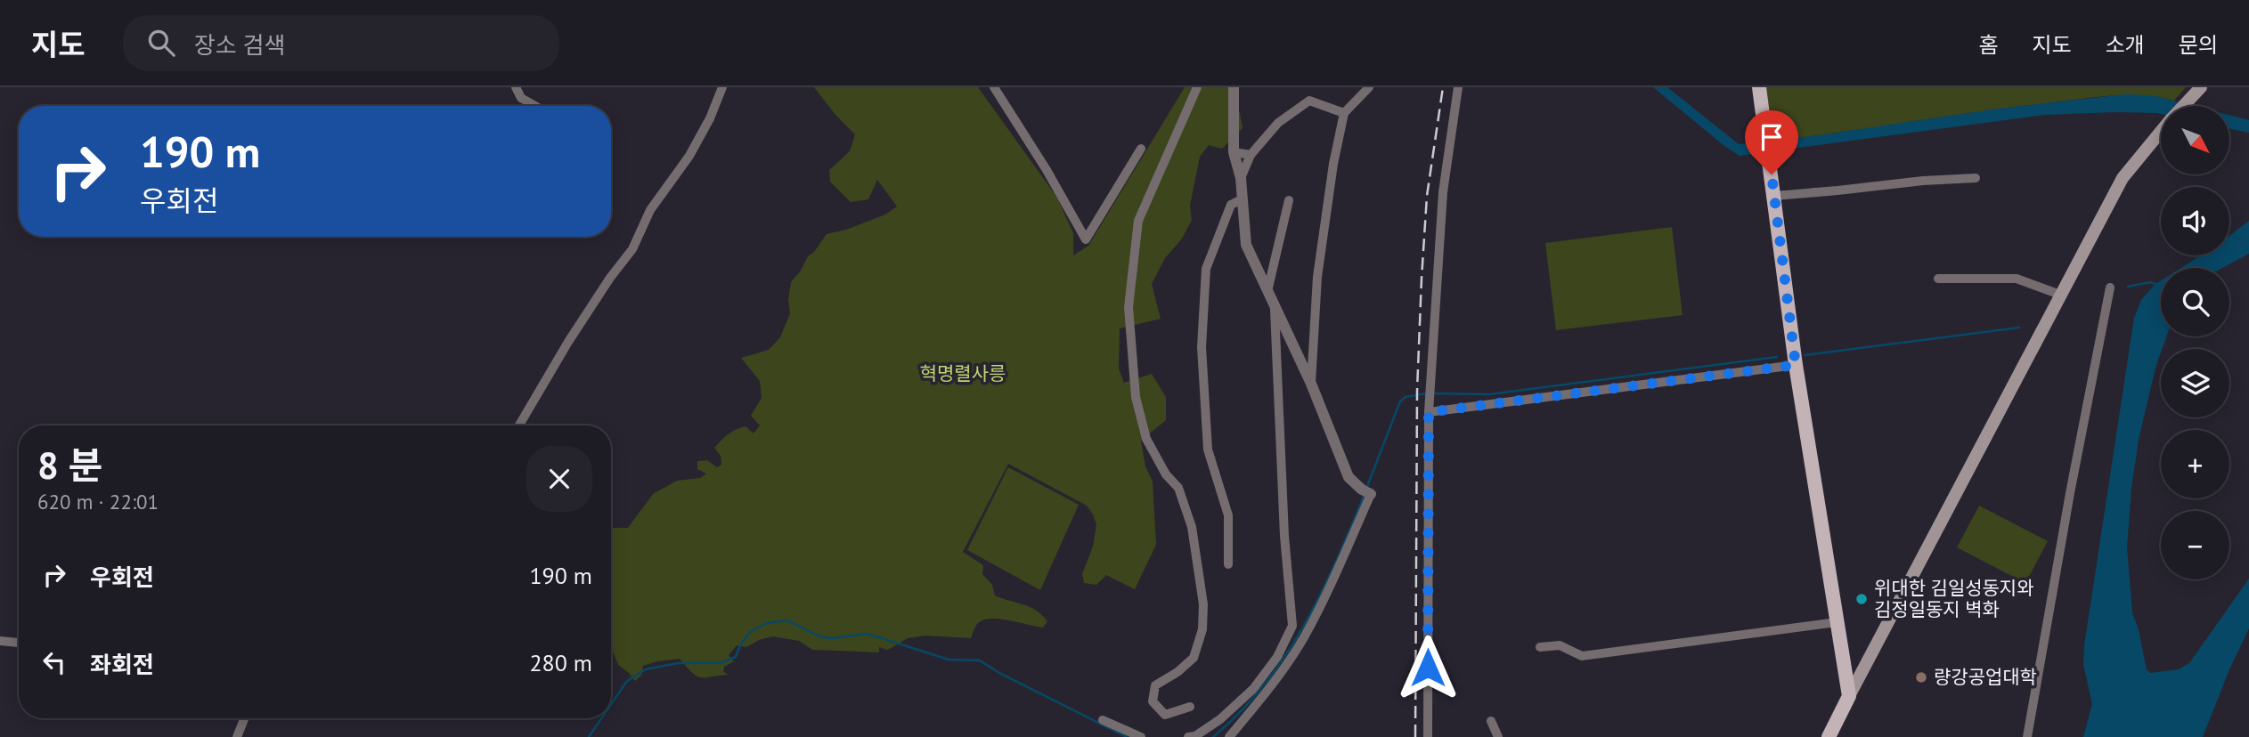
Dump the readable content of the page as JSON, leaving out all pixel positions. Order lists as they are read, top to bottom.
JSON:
{
  "parks": ["혁명렬사릉"],
  "places": ["위대한 김일성동지와 김정일동지 벽화", "량강공업대학"],
  "north": "bottom right",
  "page": {
    "header": "지도",
    "search": "장소 검색",
    "nav": [
      "홈",
      "지도",
      "소개",
      "문의"
    ],
    "map_buttons": ["+", "−"],
    "turn": ["190 m", "우회전"],
    "heading": ["8 분", "620 m · 22:01"],
    "list": [
      {
        "name": "우회전",
        "value": "190 m"
      },
      {
        "name": "좌회전",
        "value": "280 m"
      }
    ]
  }
}
